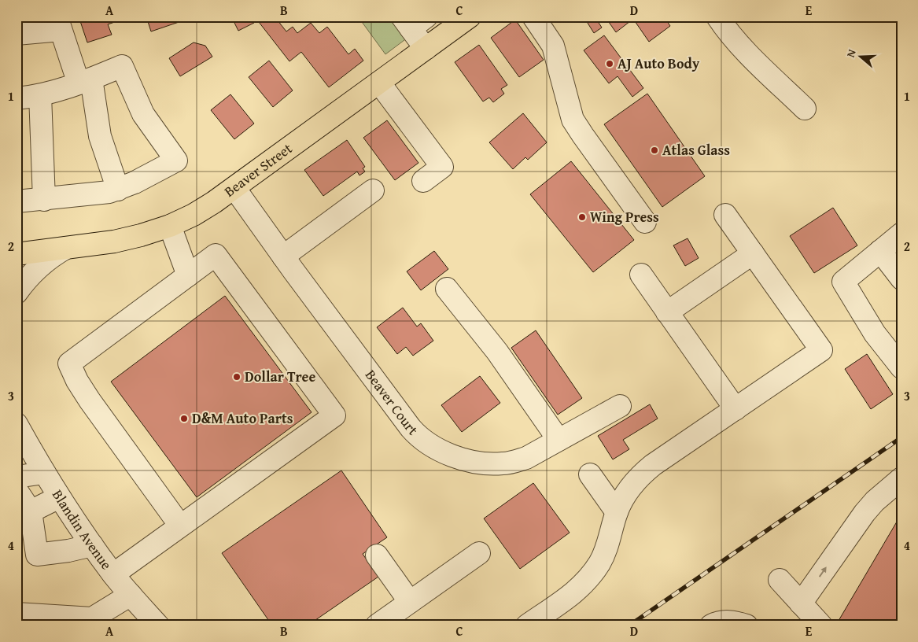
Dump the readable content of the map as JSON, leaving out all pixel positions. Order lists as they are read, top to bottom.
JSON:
{
  "streets": {
    "main road": ["Beaver Street"],
    "street": ["Beaver Court", "Blandin Avenue"]
  },
  "crossings": [
    ["Beaver Street", "Beaver Court"]
  ],
  "places": [
    "AJ Auto Body",
    "Atlas Glass",
    "Wing Press",
    "Dollar Tree",
    "D&M Auto Parts"
  ],
  "north": "left",
  "grid": {
    "columns": [
      "A",
      "B",
      "C",
      "D",
      "E"
    ],
    "rows": [
      "1",
      "2",
      "3",
      "4"
    ]
  }
}
